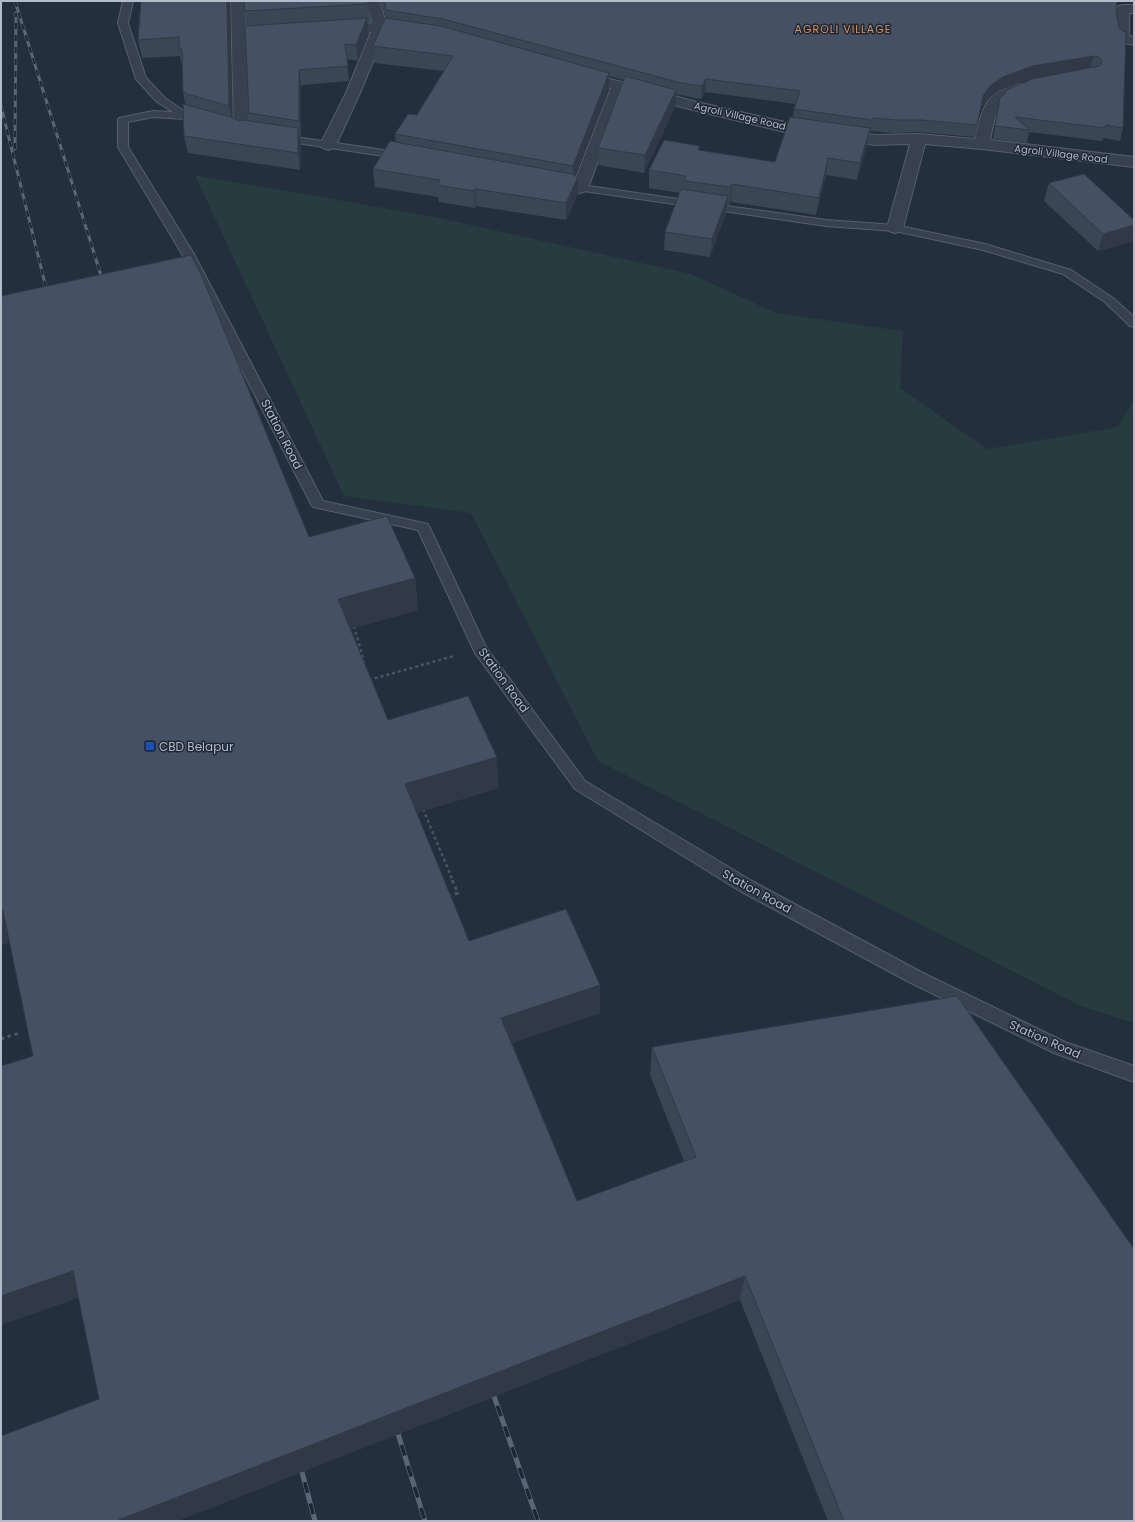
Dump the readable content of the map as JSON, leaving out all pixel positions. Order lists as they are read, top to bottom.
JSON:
{
  "streets": {
    "street": ["Agroli Village Road"],
    "lane": ["Station Road"]
  },
  "districts": ["AGROLI VILLAGE"],
  "places": {
    "transit": ["CBD Belapur"]
  }
}
